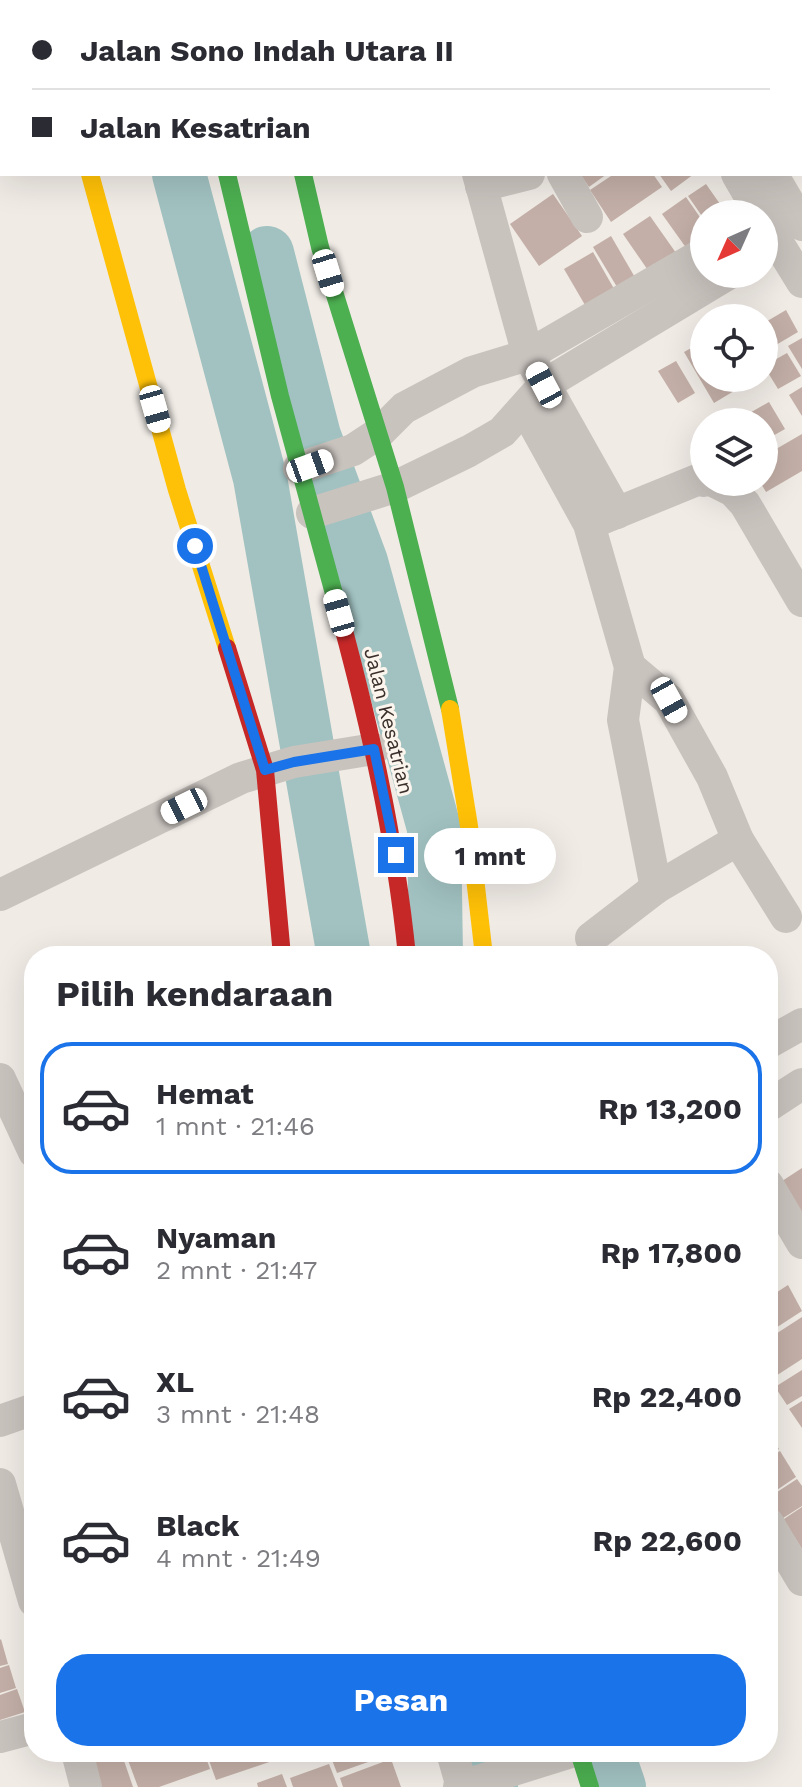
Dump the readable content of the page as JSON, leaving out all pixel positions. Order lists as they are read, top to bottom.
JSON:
{
  "streets": {
    "street": ["Jalan Kesatrian"]
  },
  "north": "bottom left",
  "page": {
    "banner": ["Jalan Sono Indah Utara II", "Jalan Kesatrian"],
    "bubble": "1 mnt",
    "heading": "Pilih kendaraan",
    "list": [
      {
        "name": "Hemat",
        "note": "1 mnt · 21:46",
        "value": "Rp 13,200"
      },
      {
        "name": "Nyaman",
        "note": "2 mnt · 21:47",
        "value": "Rp 17,800"
      },
      {
        "name": "XL",
        "note": "3 mnt · 21:48",
        "value": "Rp 22,400"
      },
      {
        "name": "Black",
        "note": "4 mnt · 21:49",
        "value": "Rp 22,600"
      }
    ],
    "buttons": "Pesan"
  }
}
